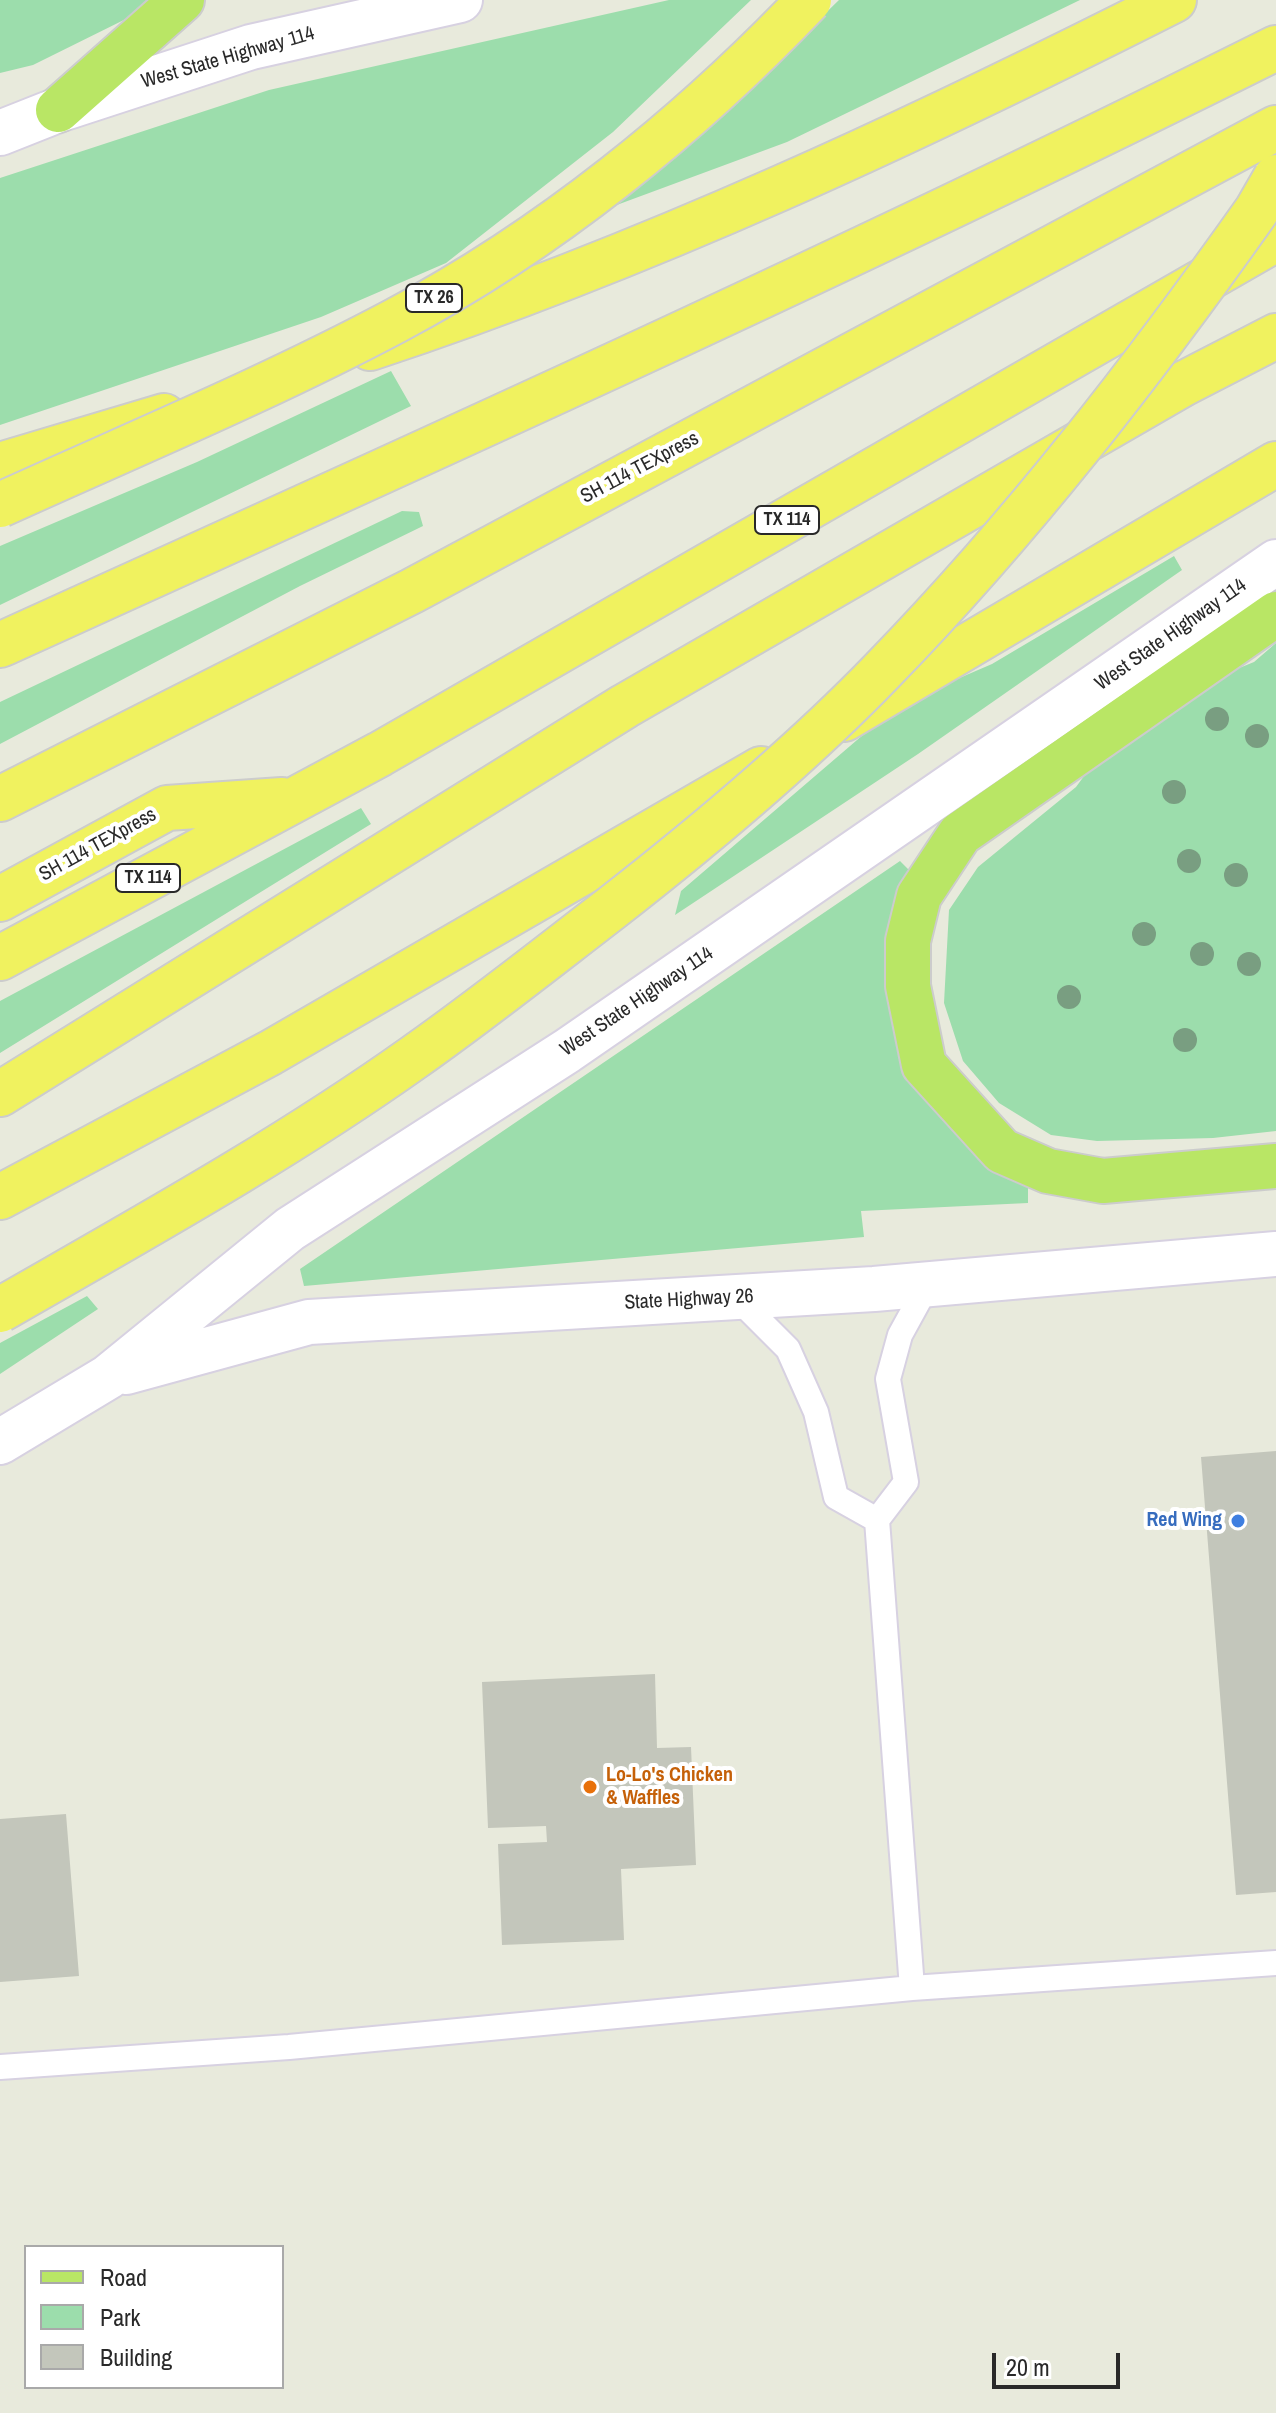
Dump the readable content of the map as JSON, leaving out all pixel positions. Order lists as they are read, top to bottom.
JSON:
{
  "streets": {
    "highway": ["TX 26", "SH 114 TEXpress", "TX 114"],
    "main road": ["West State Highway 114", "State Highway 26"]
  },
  "crossings": [
    ["West State Highway 114", "State Highway 26"],
    ["SH 114 TEXpress", "TX 114"]
  ],
  "places": ["Red Wing", "Lo-Lo's Chicken & Waffles"],
  "legend": ["Road", "Park", "Building"],
  "scale_bar": "20 m"
}
